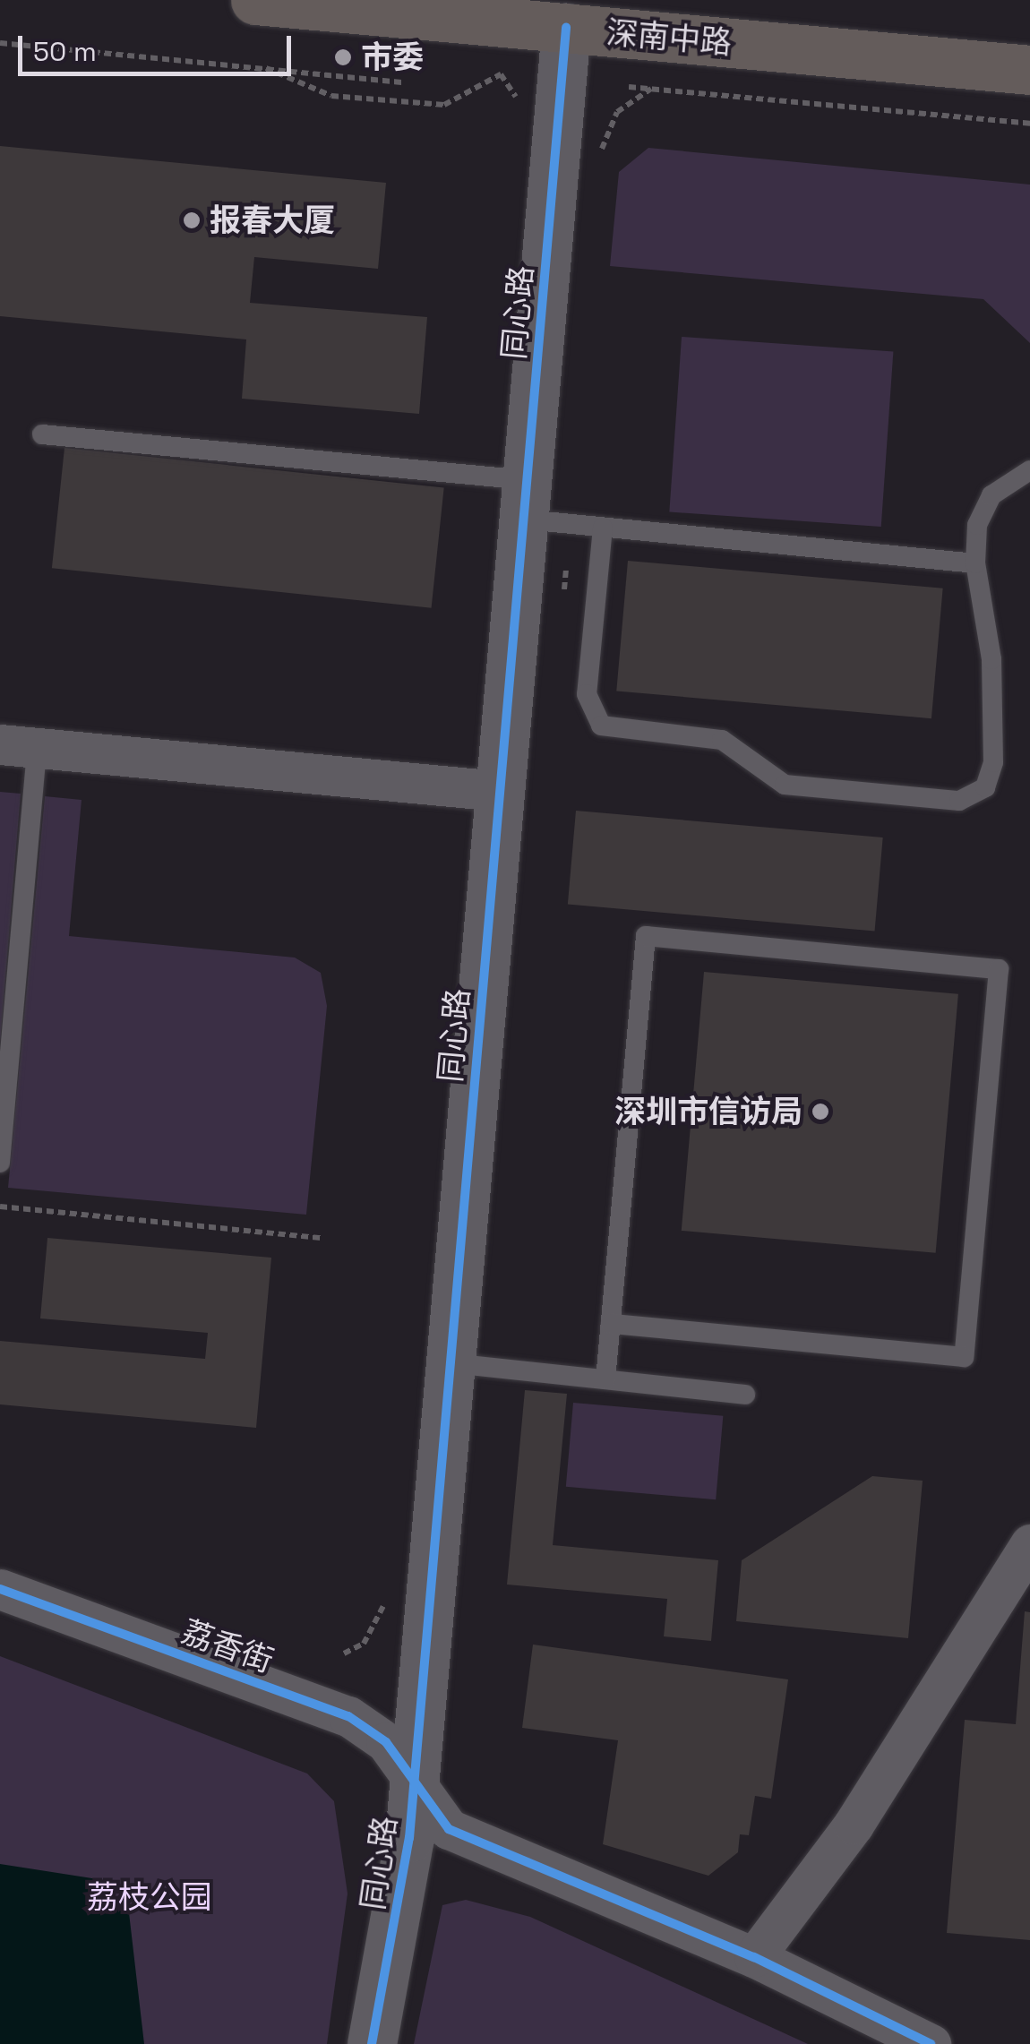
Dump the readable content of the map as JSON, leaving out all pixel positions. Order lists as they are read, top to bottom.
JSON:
{
  "streets": {
    "main road": ["深南中路"],
    "street": ["同心路", "荔香街"]
  },
  "crossings": [
    ["深南中路", "同心路"],
    ["同心路", "荔香街"]
  ],
  "parks": ["荔枝公园"],
  "places": ["市委", "报春大厦", "深圳市信访局"],
  "scale_bar": "50 m"
}
